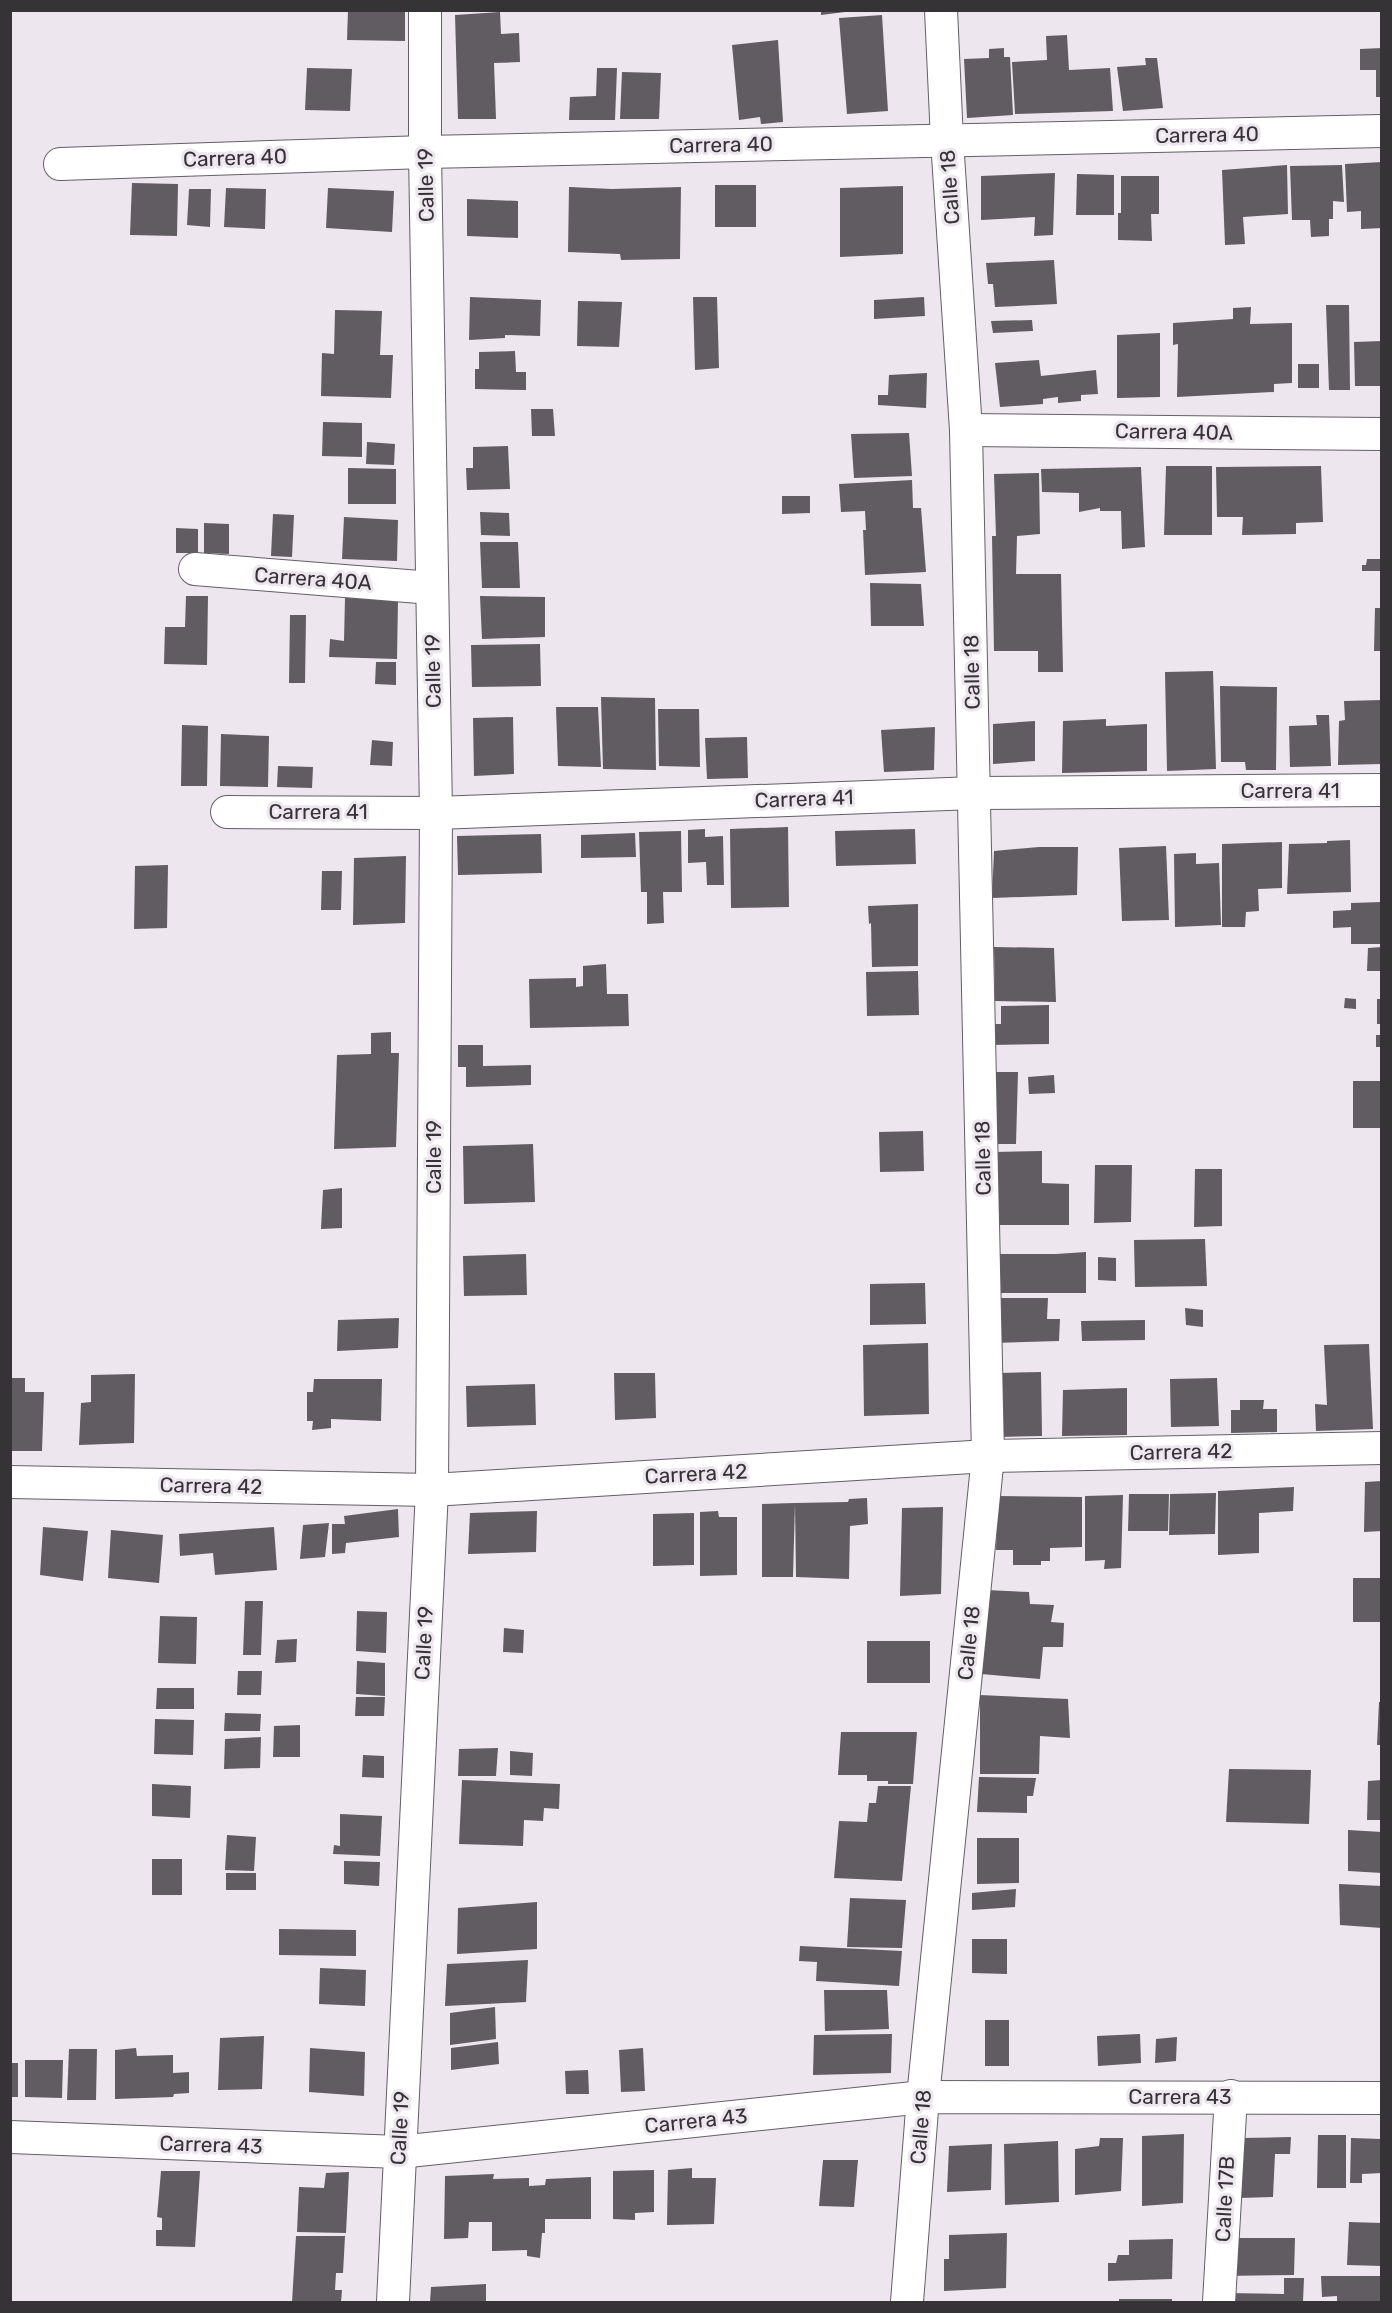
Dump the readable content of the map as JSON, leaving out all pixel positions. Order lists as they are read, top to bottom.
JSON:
{
  "streets": {
    "street": [
      "Carrera 40",
      "Calle 19",
      "Calle 18",
      "Carrera 40A",
      "Carrera 41",
      "Carrera 42",
      "Carrera 43",
      "Calle 17B"
    ]
  },
  "crossings": [
    ["Carrera 40", "Calle 19"],
    ["Carrera 40", "Calle 18"],
    ["Calle 19", "Carrera 40A"],
    ["Calle 19", "Carrera 41"],
    ["Calle 19", "Carrera 42"],
    ["Calle 19", "Carrera 43"],
    ["Calle 18", "Carrera 40A"],
    ["Calle 18", "Carrera 41"],
    ["Calle 18", "Carrera 42"],
    ["Calle 18", "Carrera 43"],
    ["Carrera 43", "Calle 17B"]
  ]
}
